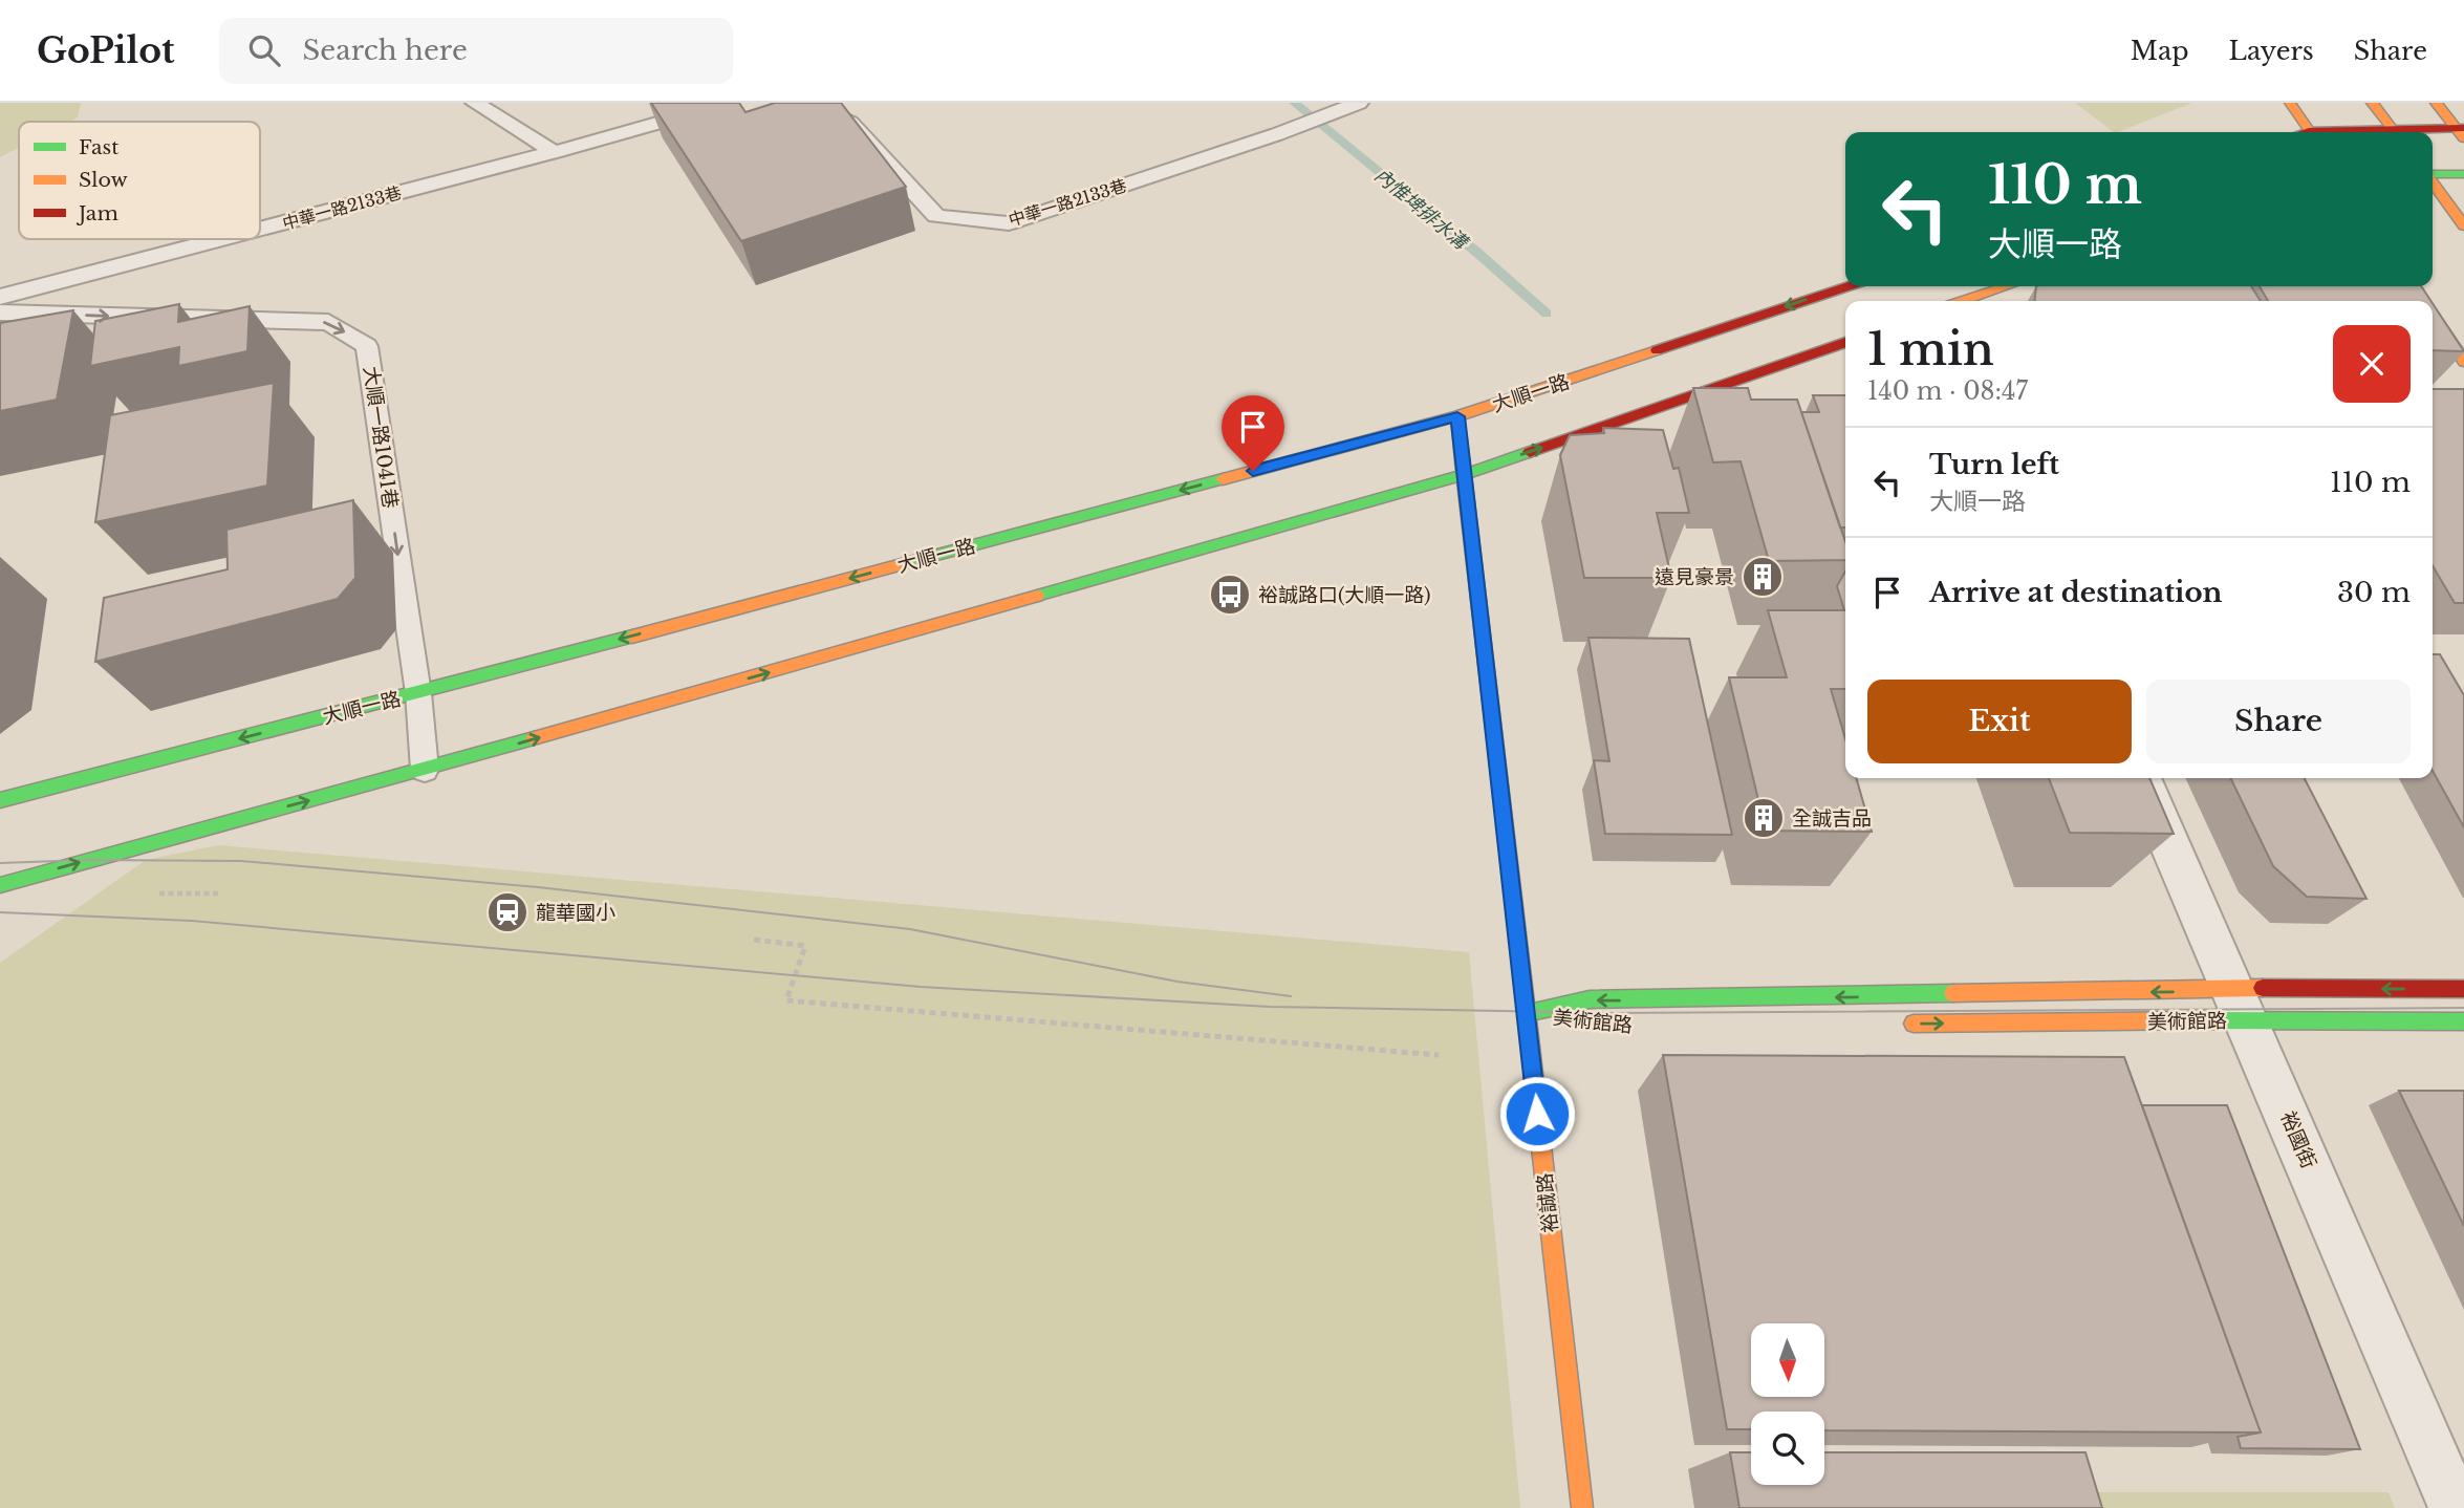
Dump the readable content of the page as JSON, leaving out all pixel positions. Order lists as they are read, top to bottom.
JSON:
{
  "streets": {
    "street": [
      "大順一路",
      "美術館路",
      "裕國街",
      "裕誠路"
    ],
    "lane": ["中華一路2133巷", "大順一路1041巷"]
  },
  "crossings": [
    ["大順一路", "大順一路1041巷"],
    ["大順一路", "裕誠路"],
    ["美術館路", "裕國街"],
    ["美術館路", "裕誠路"]
  ],
  "water": ["內惟埤排水溝"],
  "places": {
    "building": ["遠見豪景", "全誠吉品"],
    "bus stop": ["裕誠路口(大順一路)"],
    "station": ["龍華國小"]
  },
  "legend": ["Fast", "Slow", "Jam"],
  "north": "bottom",
  "page": {
    "header": "GoPilot",
    "search": "Search here",
    "nav": ["Map", "Layers", "Share"],
    "turn": ["110 m", "大順一路"],
    "heading": ["1 min", "140 m · 08:47"],
    "list": [
      {
        "name": "Turn left",
        "note": "大順一路",
        "value": "110 m"
      },
      {
        "name": "Arrive at destination",
        "value": "30 m"
      }
    ],
    "buttons": ["Exit", "Share"]
  }
}
